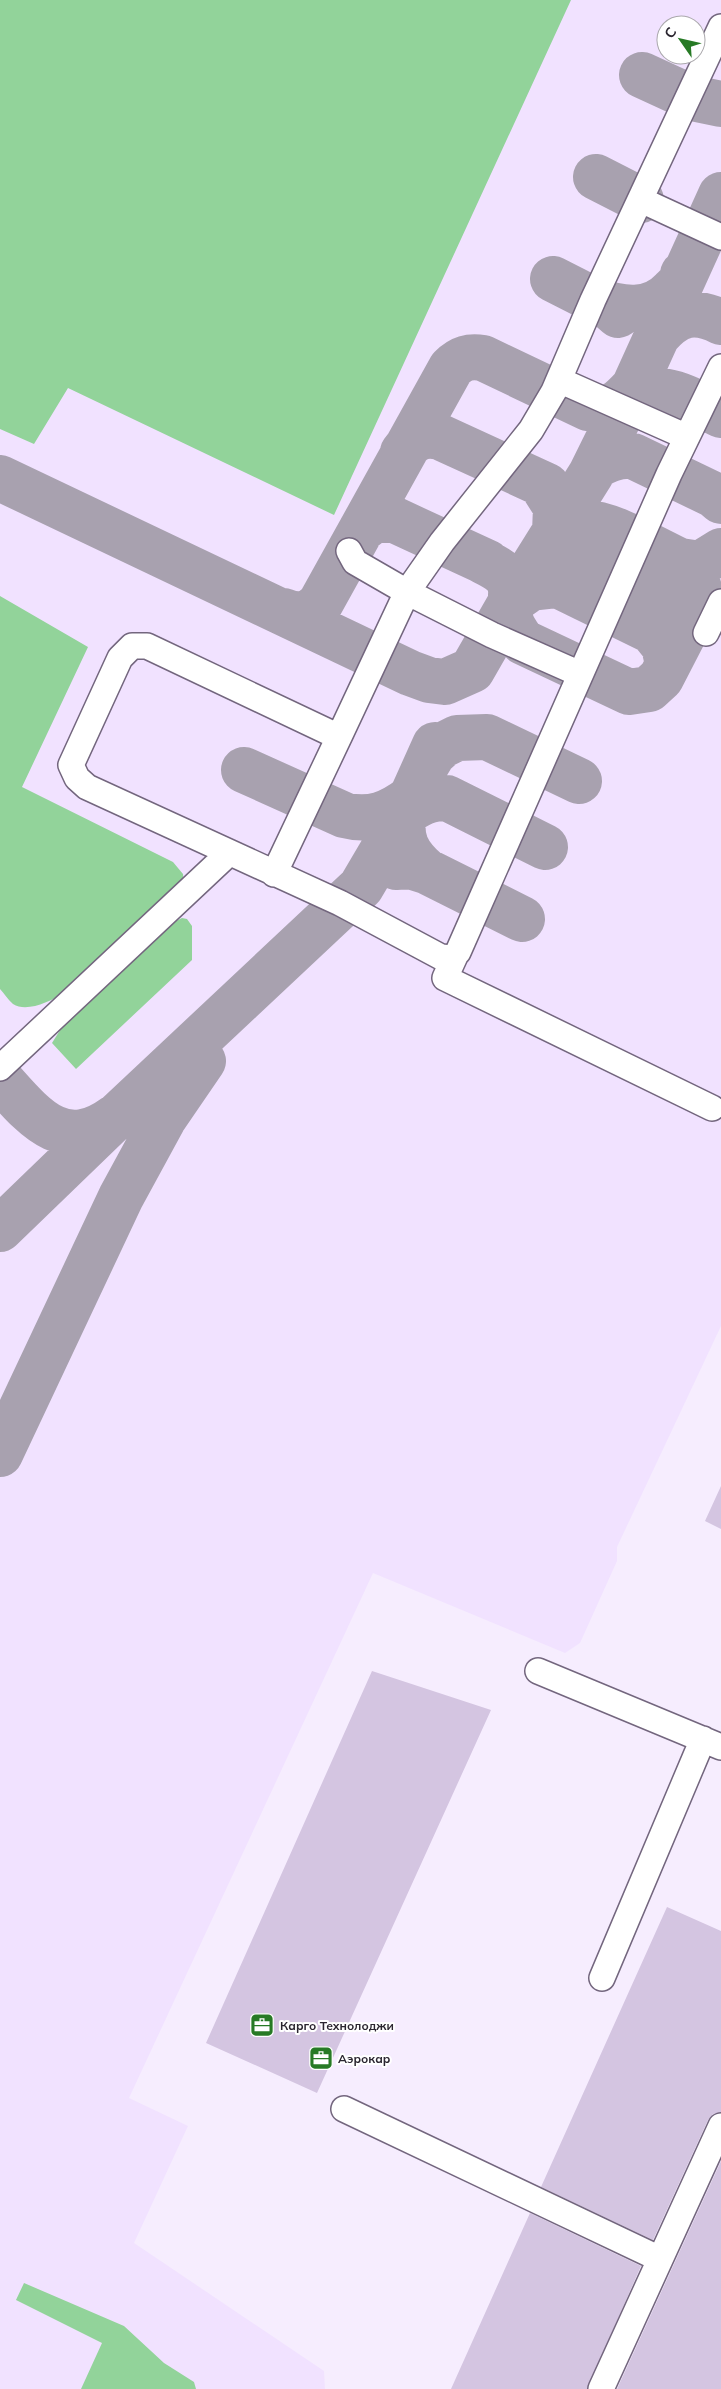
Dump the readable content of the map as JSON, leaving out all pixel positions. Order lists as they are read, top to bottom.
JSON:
{
  "places": {
    "office": ["Карго Технолоджи", "Аэрокар"]
  },
  "north": "top left"
}
